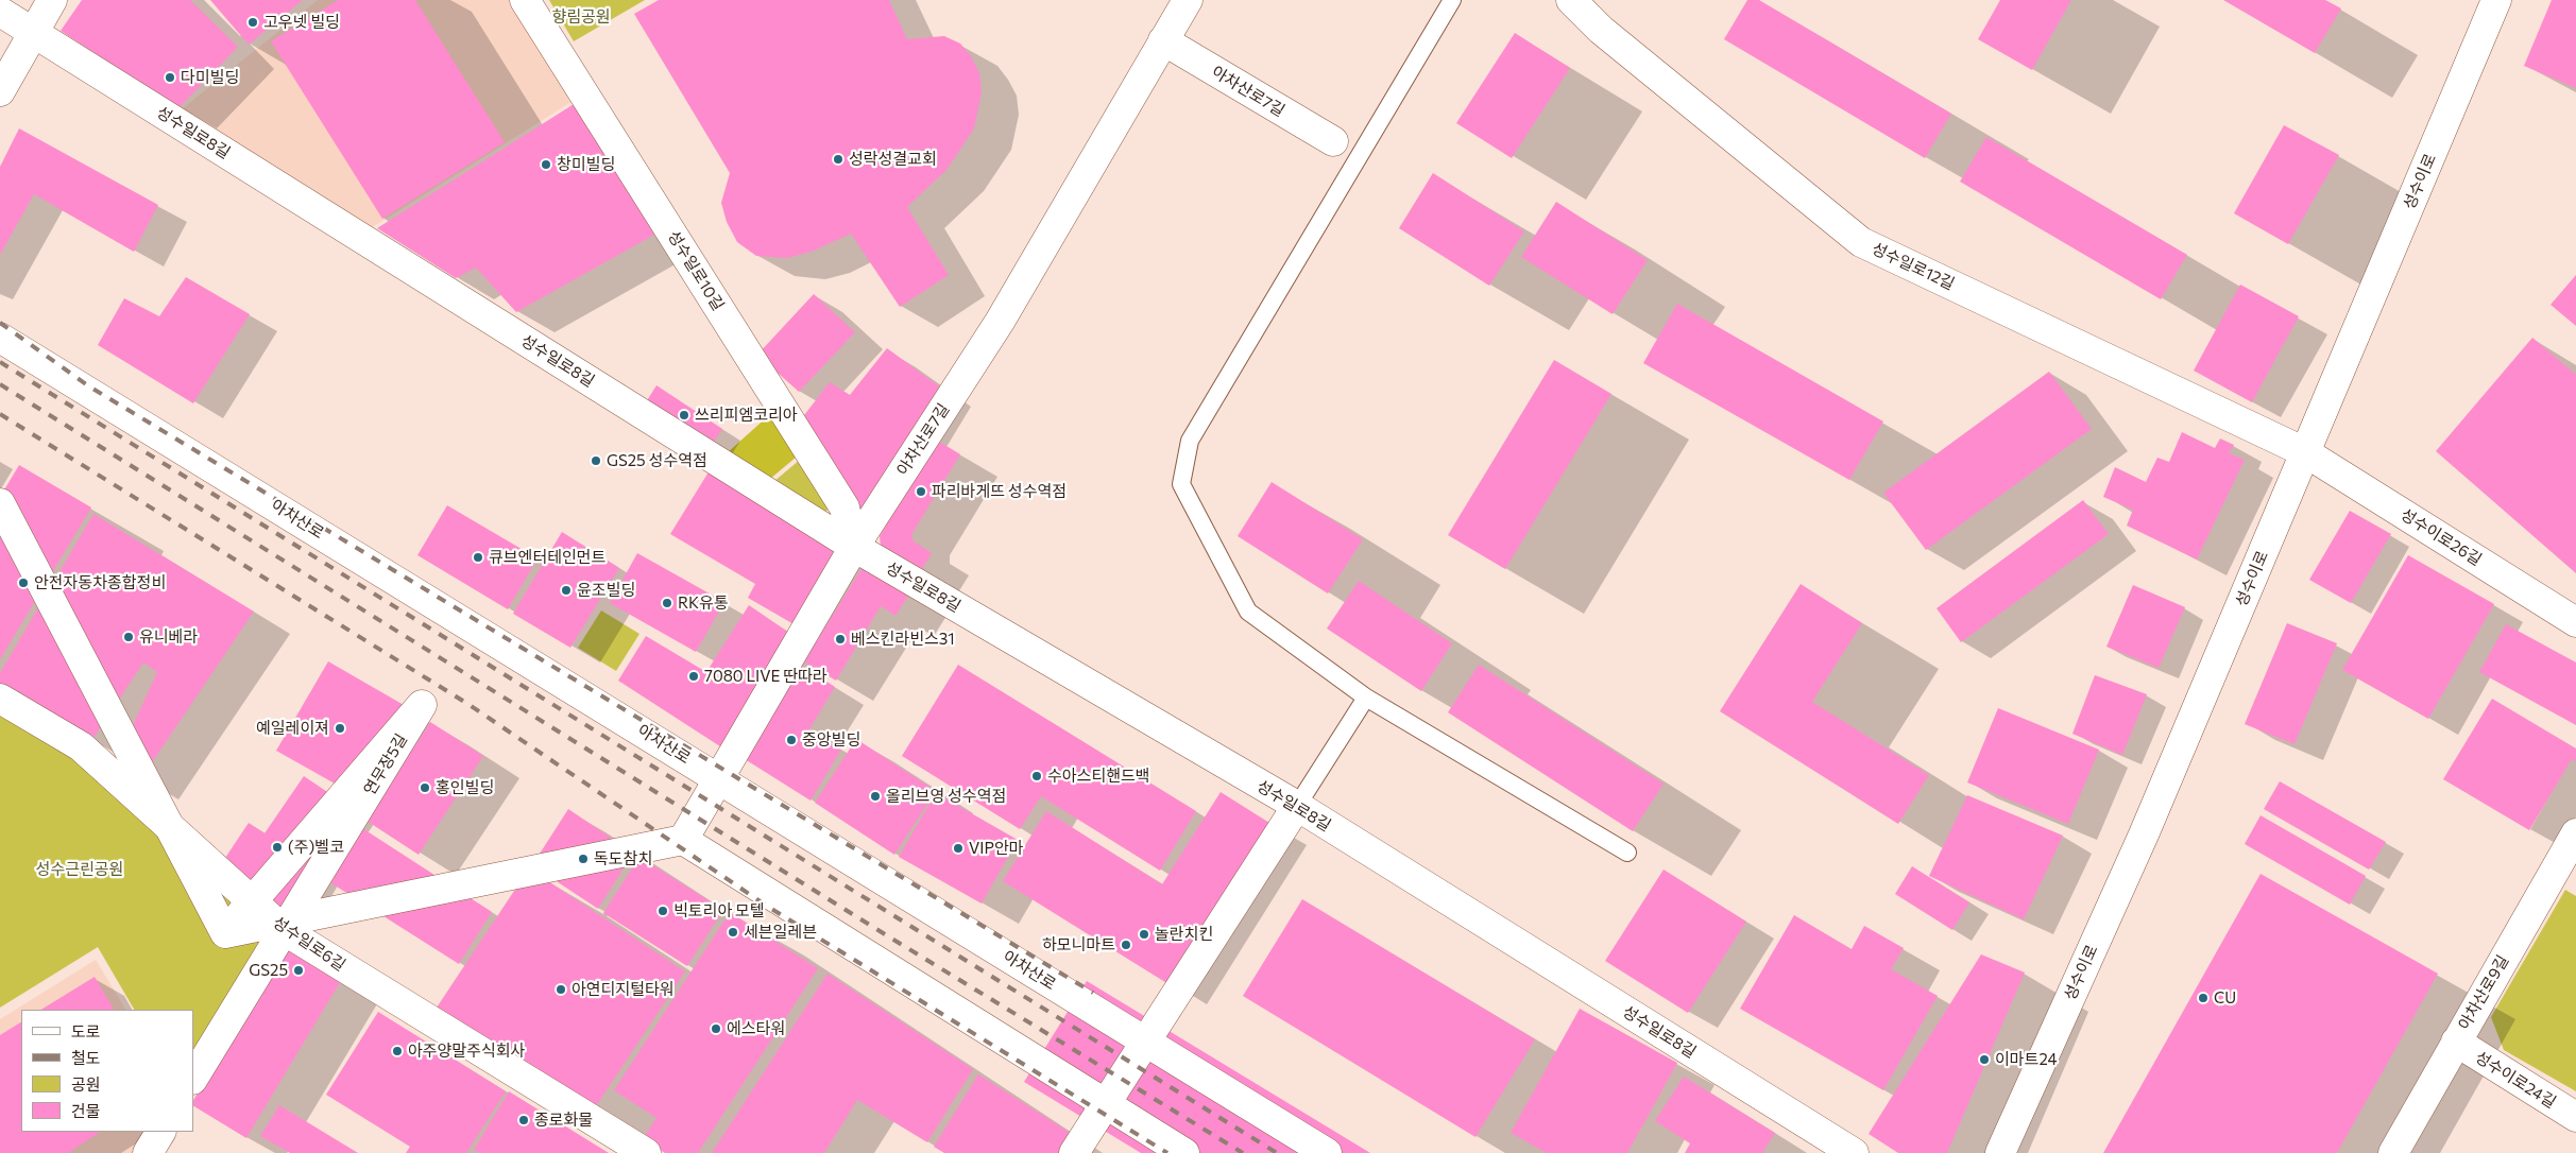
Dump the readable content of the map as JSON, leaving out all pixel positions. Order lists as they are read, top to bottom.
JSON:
{
  "streets": {
    "street": [
      "아차산로7길",
      "성수일로8길",
      "성수이로",
      "성수일로12길",
      "성수일로10길",
      "아차산로",
      "성수이로26길",
      "연무장5길",
      "성수일로6길",
      "아차산로9길",
      "성수이로24길"
    ]
  },
  "crossings": [
    ["아차산로7길", "성수일로8길"],
    ["아차산로7길", "성수일로10길"],
    ["아차산로7길", "아차산로"],
    ["성수일로8길", "성수일로10길"],
    ["성수이로", "성수일로12길"],
    ["성수이로", "성수이로26길"],
    ["성수일로12길", "성수이로26길"],
    ["연무장5길", "성수일로6길"],
    ["아차산로9길", "성수이로24길"]
  ],
  "parks": ["향림공원", "성수근린공원"],
  "places": [
    "고우넷 빌딩",
    "다미빌딩",
    "성락성결교회",
    "창미빌딩",
    "쓰리피엠코리아",
    "GS25 성수역점",
    "파리바게뜨 성수역점",
    "큐브엔터테인먼트",
    "안전자동차종합정비",
    "윤조빌딩",
    "RK유통",
    "유니베라",
    "베스킨라빈스31",
    "7080 LIVE 딴따라",
    "예일레이져",
    "중앙빌딩",
    "수아스티핸드백",
    "홍인빌딩",
    "올리브영 성수역점",
    "(주)벨코",
    "VIP안마",
    "독도참치",
    "빅토리아 모텔",
    "세븐일레븐",
    "놀란치킨",
    "하모니마트",
    "GS25",
    "아연디지털타워",
    "CU",
    "에스타워",
    "아주양말주식회사",
    "이마트24",
    "종로화물"
  ],
  "legend": [
    "도로",
    "철도",
    "공원",
    "건물"
  ]
}
